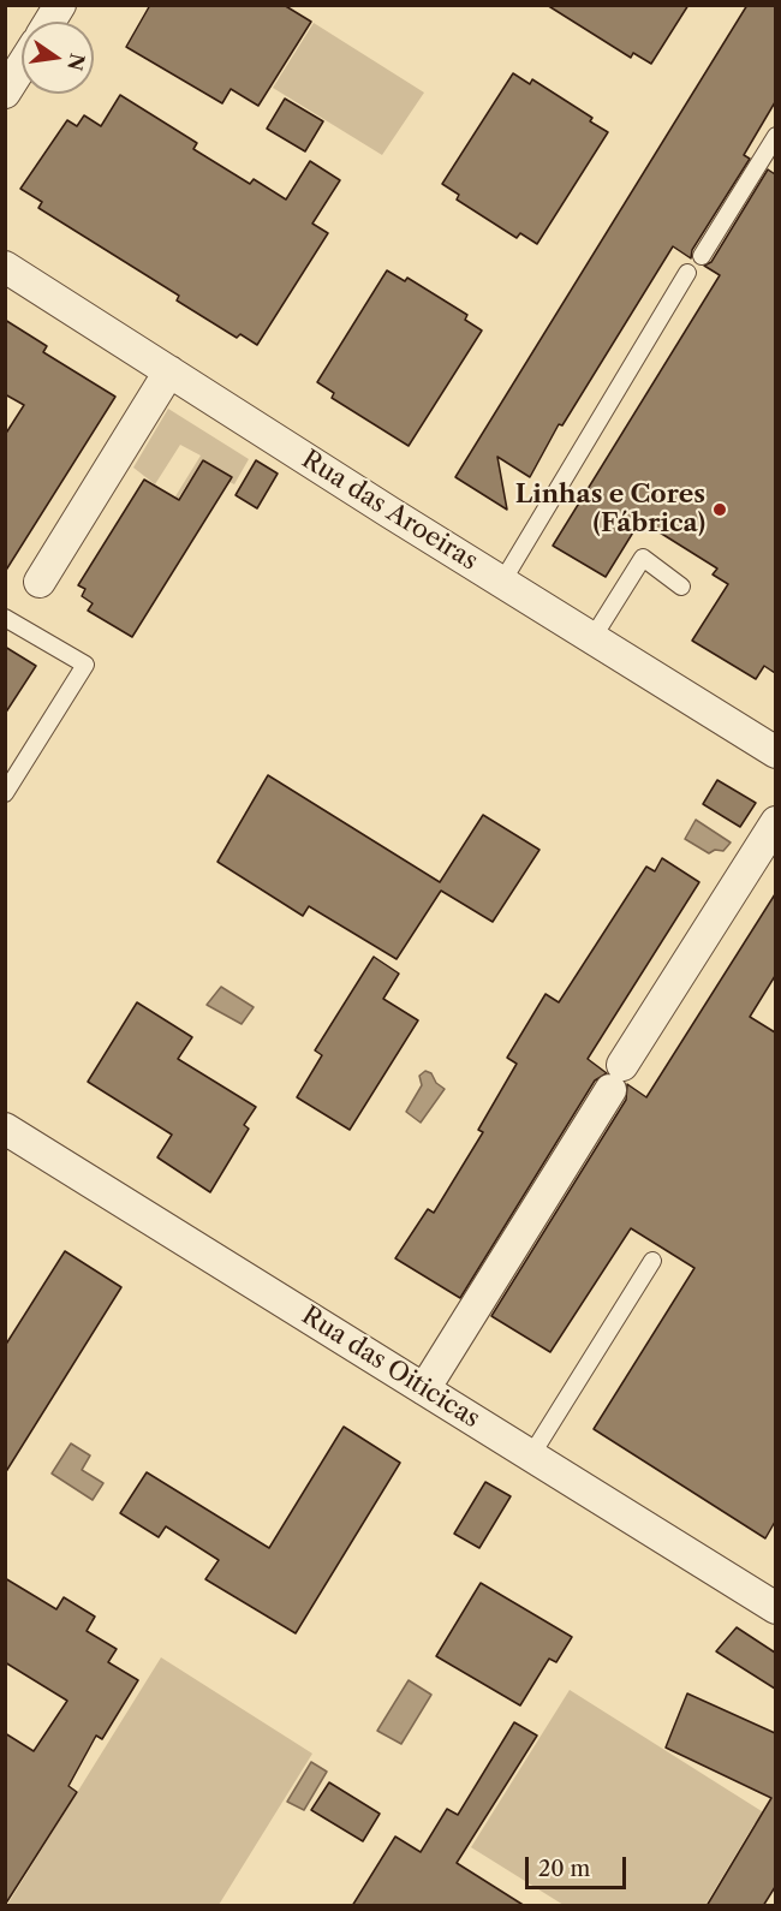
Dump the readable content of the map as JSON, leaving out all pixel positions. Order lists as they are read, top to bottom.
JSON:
{
  "streets": {
    "street": ["Rua das Aroeiras", "Rua das Oiticicas"]
  },
  "places": ["Linhas e Cores (Fábrica)"],
  "scale_bar": "20 m",
  "north": "right"
}
